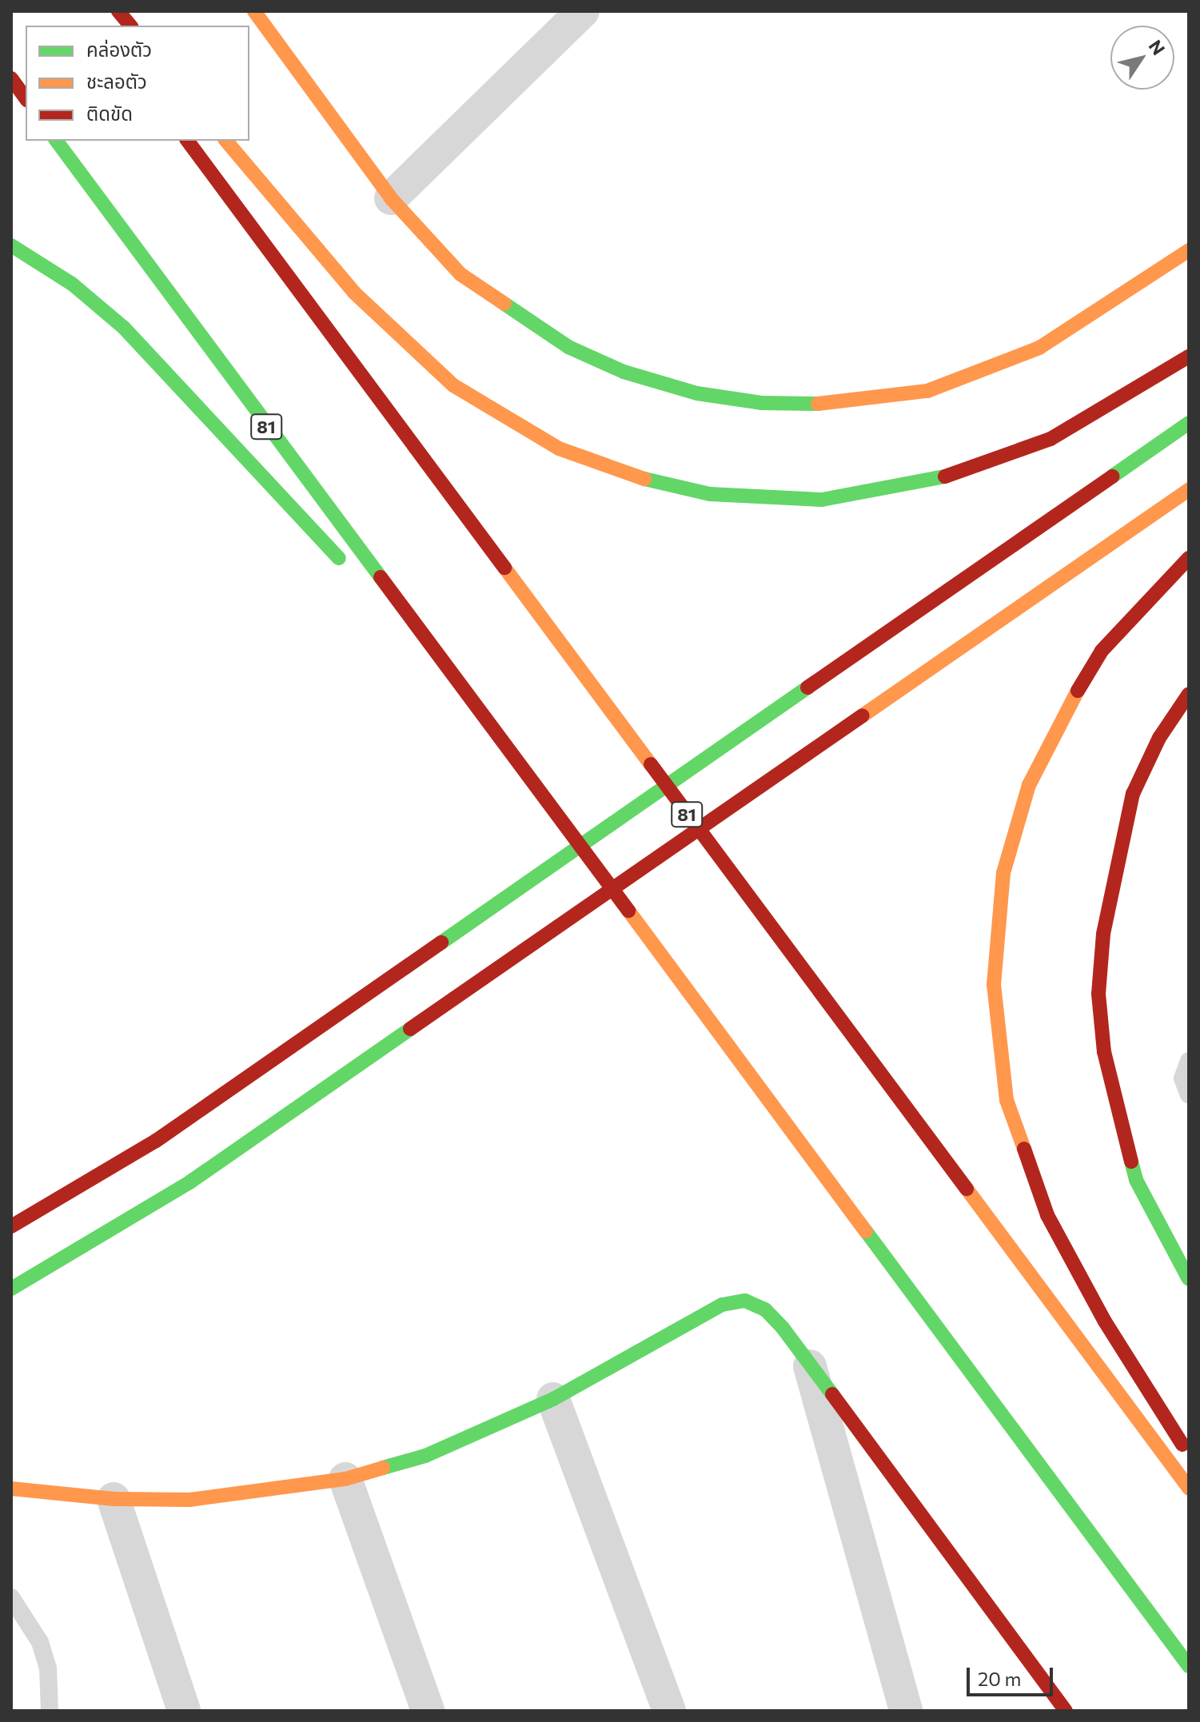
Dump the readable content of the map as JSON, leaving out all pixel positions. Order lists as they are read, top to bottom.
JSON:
{
  "streets": {
    "main road": ["81"]
  },
  "legend": ["คล่องตัว", "ชะลอตัว", "ติดขัด"],
  "scale_bar": "20 m",
  "north": "top right"
}
